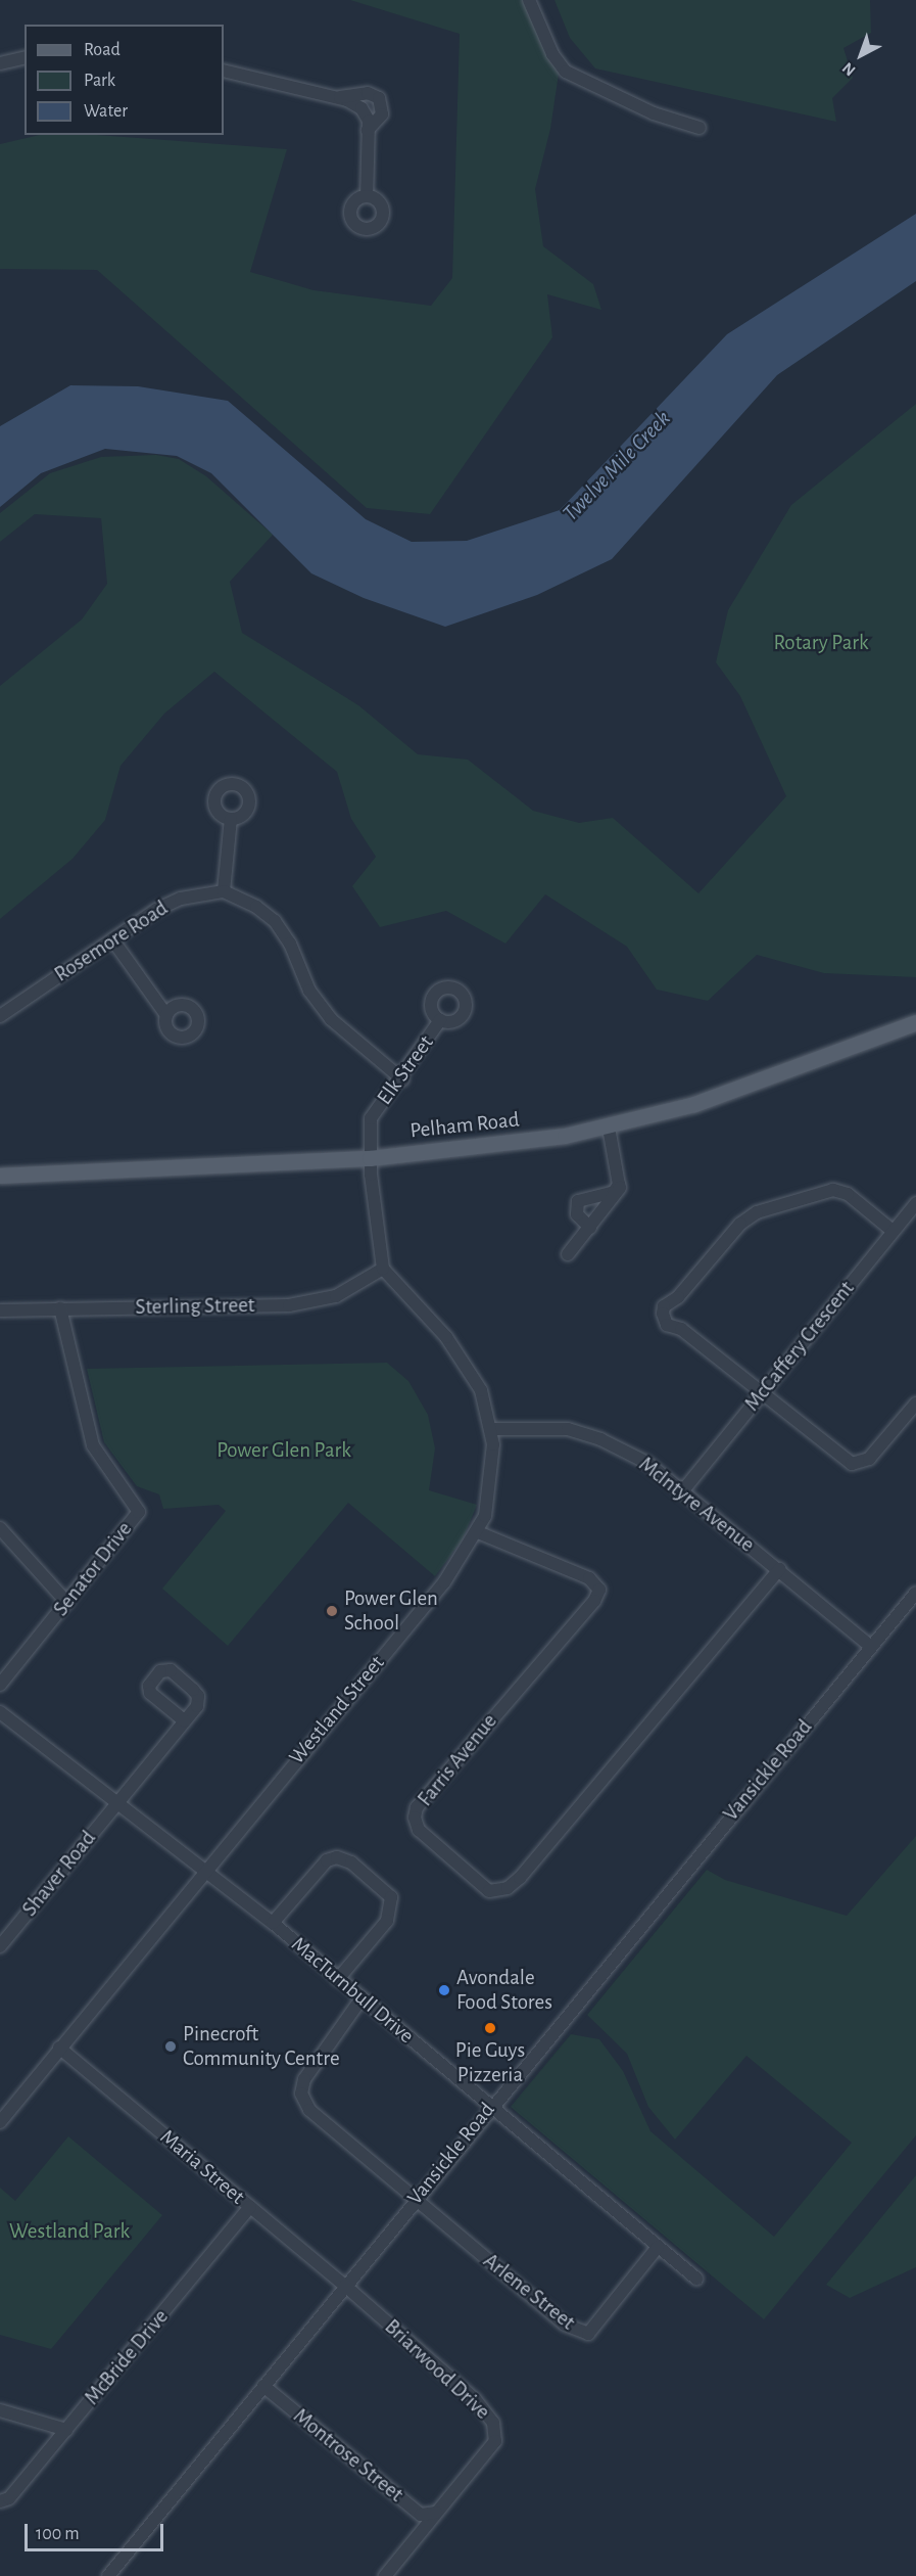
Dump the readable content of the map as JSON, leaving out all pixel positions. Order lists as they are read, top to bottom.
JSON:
{
  "streets": {
    "main road": ["Pelham Road"],
    "street": [
      "Rosemore Road",
      "Elk Street",
      "Sterling Street",
      "McCaffery Crescent",
      "McIntyre Avenue",
      "Senator Drive",
      "Westland Street",
      "Farris Avenue",
      "Vansickle Road",
      "Shaver Road",
      "MacTurnbull Drive",
      "Maria Street",
      "Arlene Street",
      "McBride Drive",
      "Briarwood Drive",
      "Montrose Street"
    ]
  },
  "crossings": [
    ["Elk Street", "Pelham Road"],
    ["Sterling Street", "Senator Drive"],
    ["Sterling Street", "Westland Street"],
    ["McCaffery Crescent", "McIntyre Avenue"],
    ["McIntyre Avenue", "Westland Street"],
    ["McIntyre Avenue", "Farris Avenue"],
    ["McIntyre Avenue", "Vansickle Road"],
    ["Westland Street", "Farris Avenue"],
    ["Westland Street", "MacTurnbull Drive"],
    ["Westland Street", "Maria Street"],
    ["Vansickle Road", "MacTurnbull Drive"],
    ["Vansickle Road", "Maria Street"],
    ["Vansickle Road", "Arlene Street"],
    ["Vansickle Road", "Briarwood Drive"],
    ["Vansickle Road", "Montrose Street"],
    ["Shaver Road", "MacTurnbull Drive"],
    ["MacTurnbull Drive", "Arlene Street"],
    ["Maria Street", "McBride Drive"],
    ["Maria Street", "Briarwood Drive"],
    ["Briarwood Drive", "Montrose Street"]
  ],
  "water": ["Twelve Mile Creek"],
  "parks": ["Rotary Park", "Power Glen Park", "Westland Park"],
  "places": [
    "Power Glen School",
    "Avondale Food Stores",
    "Pie Guys Pizzeria",
    "Pinecroft Community Centre"
  ],
  "legend": ["Road", "Park", "Water"],
  "scale_bar": "100 m",
  "north": "bottom left"
}
